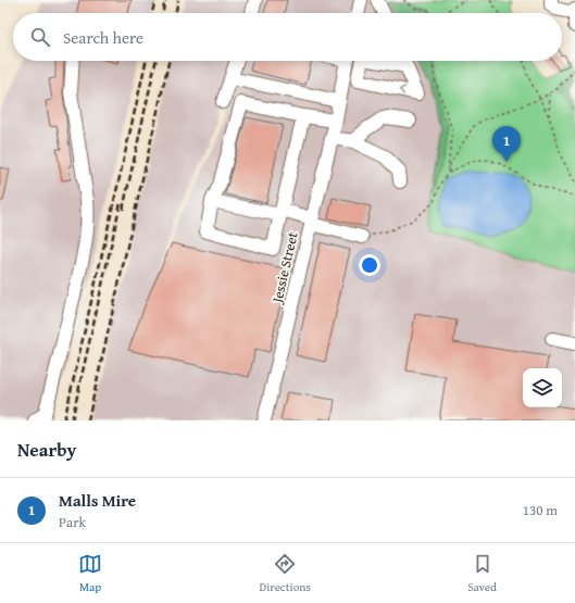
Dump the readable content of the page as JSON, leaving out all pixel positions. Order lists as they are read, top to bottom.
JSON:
{
  "streets": {
    "street": ["Jessie Street"]
  },
  "page": {
    "search": "Search here",
    "pins": "1",
    "heading": "Nearby",
    "list": [
      {
        "mark": "1",
        "name": "Malls Mire",
        "note": "Park",
        "value": "130 m"
      }
    ],
    "nav": ["Map", "Directions", "Saved"]
  }
}
